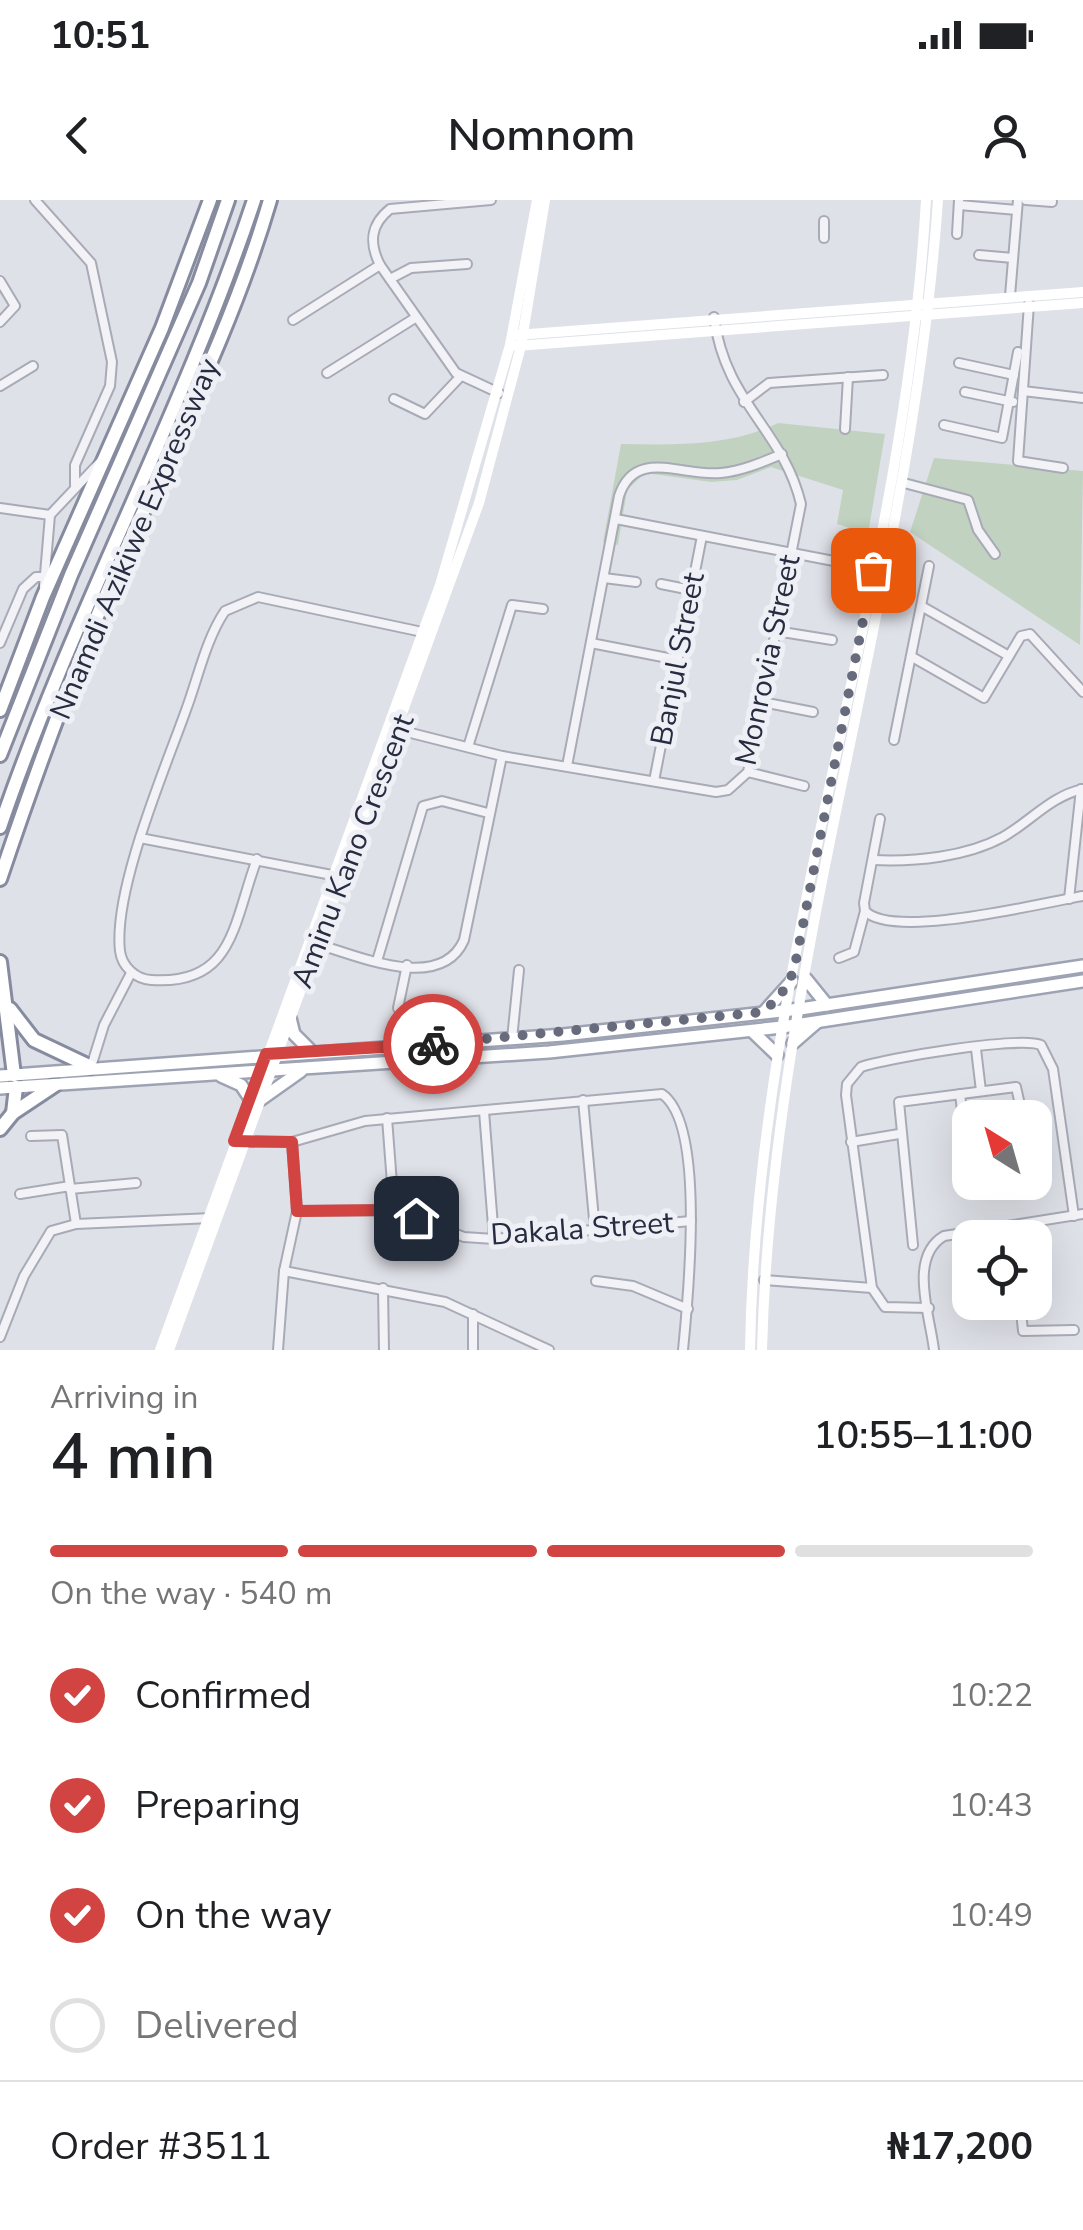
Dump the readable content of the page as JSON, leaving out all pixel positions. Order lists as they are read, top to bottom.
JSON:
{
  "streets": {
    "highway": ["Nnamdi Azikiwe Expressway"],
    "main road": ["Aminu Kano Crescent"],
    "street": ["Banjul Street", "Monrovia Street", "Dakala Street"]
  },
  "crossings": [
    ["Banjul Street", "Monrovia Street"],
    ["Monrovia Street", "Aminu Kano Crescent"]
  ],
  "north": "top left",
  "page": {
    "status": "10:51",
    "header": "Nomnom",
    "heading": ["4 min", "Arriving in", "10:55–11:00"],
    "panel": ["Order #3511", "₦17,200"],
    "bar": "On the way · 540 m",
    "list": [
      ["Confirmed", "10:22"],
      ["Preparing", "10:43"],
      ["On the way", "10:49"],
      "Delivered"
    ]
  }
}
